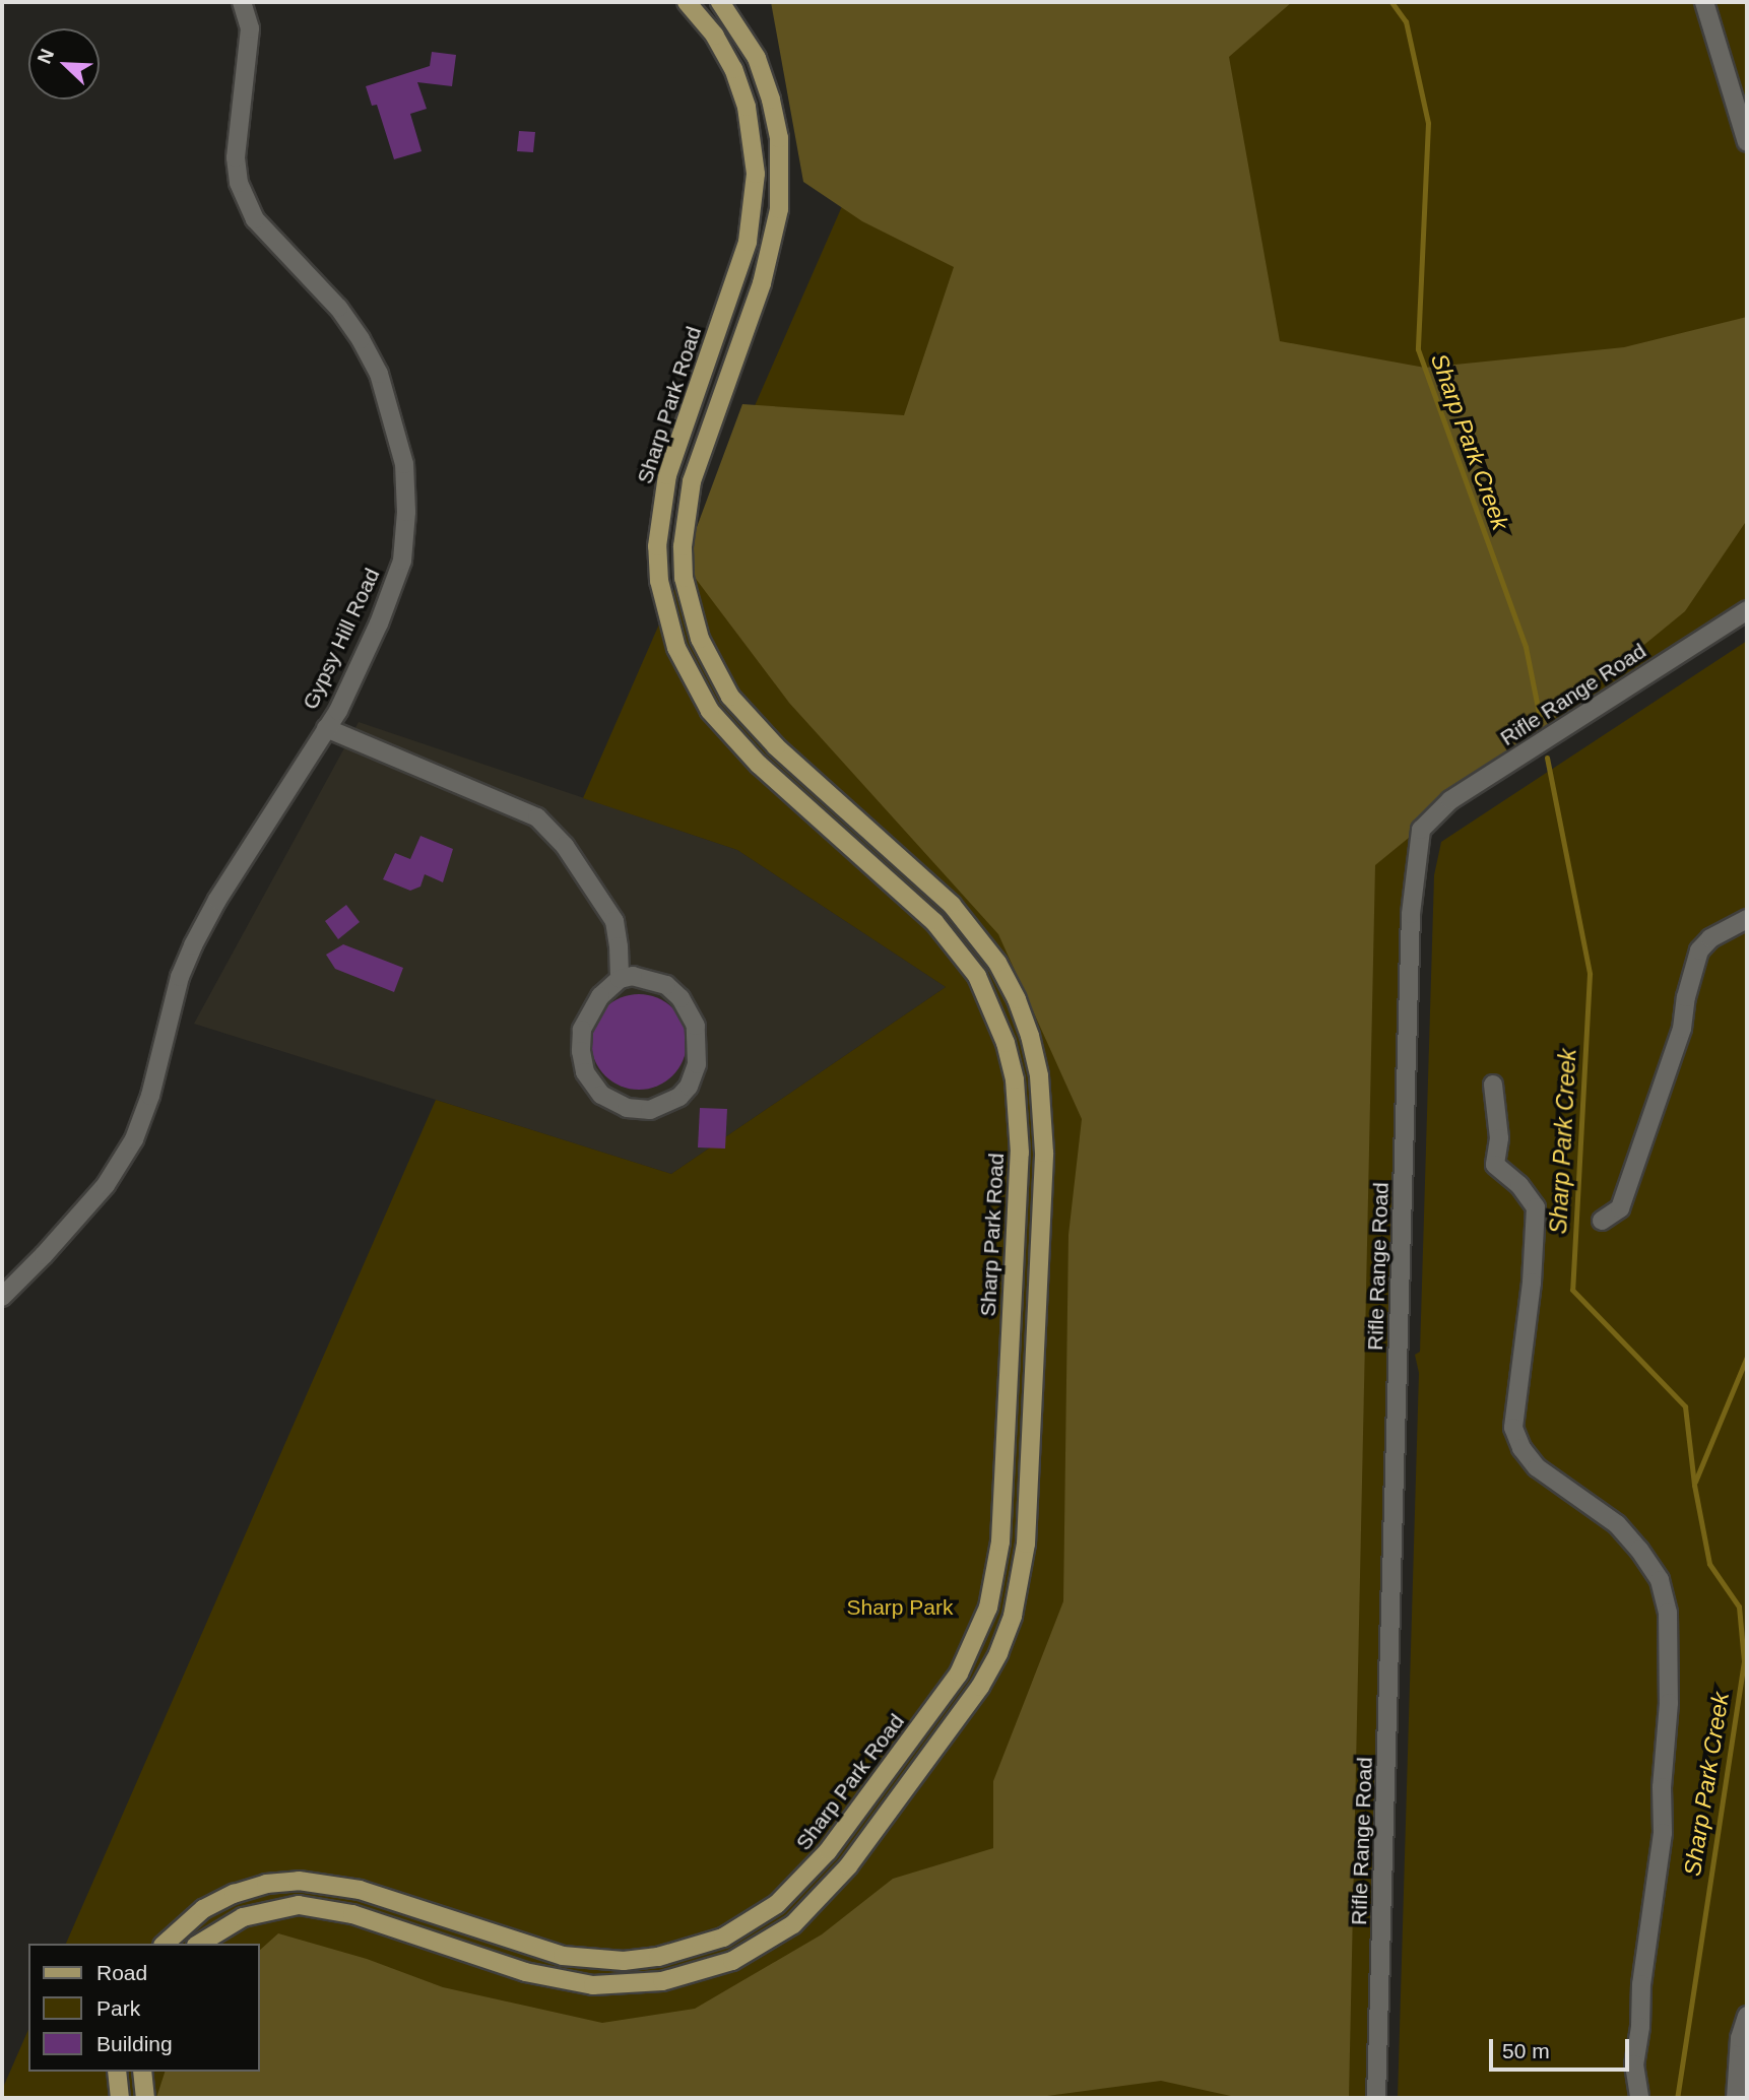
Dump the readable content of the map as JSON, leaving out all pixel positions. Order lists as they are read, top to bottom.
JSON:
{
  "streets": {
    "main road": ["Sharp Park Road"],
    "street": ["Gypsy Hill Road", "Rifle Range Road"]
  },
  "water": ["Sharp Park Creek"],
  "parks": ["Sharp Park"],
  "legend": ["Road", "Park", "Building"],
  "scale_bar": "50 m",
  "north": "top left"
}
